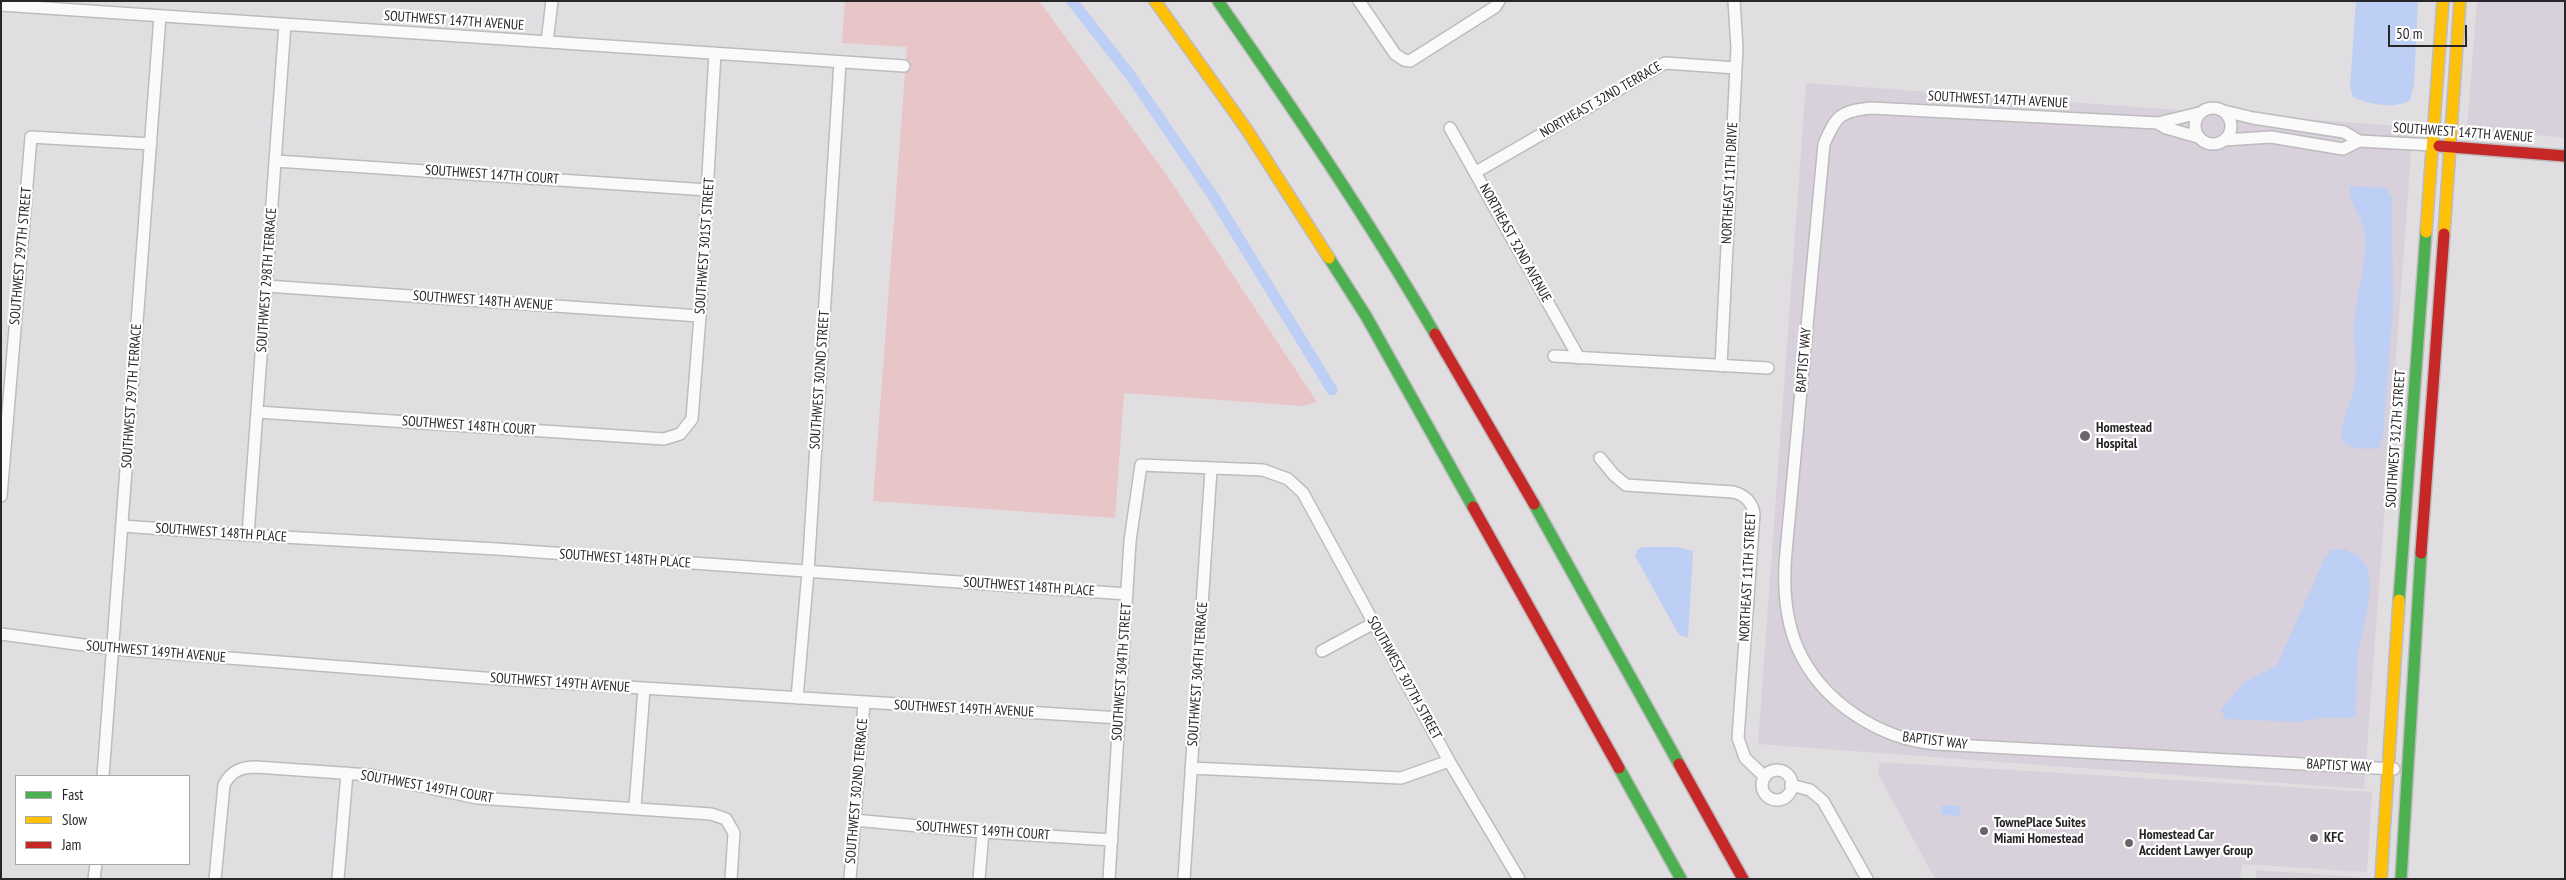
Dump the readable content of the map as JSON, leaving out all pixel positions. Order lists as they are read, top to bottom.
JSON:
{
  "streets": {
    "main road": ["SOUTHWEST 147TH AVENUE", "SOUTHWEST 312TH STREET"],
    "street": [
      "NORTHEAST 32ND TERRACE",
      "SOUTHWEST 147TH COURT",
      "NORTHEAST 11TH DRIVE",
      "NORTHEAST 32ND AVENUE",
      "SOUTHWEST 301ST STREET",
      "SOUTHWEST 297TH STREET",
      "SOUTHWEST 298TH TERRACE",
      "SOUTHWEST 148TH AVENUE",
      "BAPTIST WAY",
      "SOUTHWEST 302ND STREET",
      "SOUTHWEST 297TH TERRACE",
      "SOUTHWEST 148TH COURT",
      "SOUTHWEST 148TH PLACE",
      "NORTHEAST 11TH STREET",
      "SOUTHWEST 149TH AVENUE",
      "SOUTHWEST 304TH STREET",
      "SOUTHWEST 304TH TERRACE",
      "SOUTHWEST 307TH STREET",
      "SOUTHWEST 149TH COURT",
      "SOUTHWEST 302ND TERRACE"
    ]
  },
  "crossings": [
    ["SOUTHWEST 147TH AVENUE", "SOUTHWEST 301ST STREET"],
    ["SOUTHWEST 147TH AVENUE", "SOUTHWEST 298TH TERRACE"],
    ["SOUTHWEST 147TH AVENUE", "BAPTIST WAY"],
    ["SOUTHWEST 147TH AVENUE", "SOUTHWEST 302ND STREET"],
    ["SOUTHWEST 147TH AVENUE", "SOUTHWEST 297TH TERRACE"],
    ["SOUTHWEST 147TH AVENUE", "SOUTHWEST 312TH STREET"],
    ["NORTHEAST 32ND TERRACE", "NORTHEAST 11TH DRIVE"],
    ["NORTHEAST 32ND TERRACE", "NORTHEAST 32ND AVENUE"],
    ["SOUTHWEST 147TH COURT", "SOUTHWEST 301ST STREET"],
    ["SOUTHWEST 147TH COURT", "SOUTHWEST 298TH TERRACE"],
    ["SOUTHWEST 301ST STREET", "SOUTHWEST 148TH AVENUE"],
    ["SOUTHWEST 301ST STREET", "SOUTHWEST 148TH COURT"],
    ["SOUTHWEST 297TH STREET", "SOUTHWEST 297TH TERRACE"],
    ["SOUTHWEST 298TH TERRACE", "SOUTHWEST 148TH AVENUE"],
    ["SOUTHWEST 298TH TERRACE", "SOUTHWEST 148TH COURT"],
    ["SOUTHWEST 298TH TERRACE", "SOUTHWEST 148TH PLACE"],
    ["BAPTIST WAY", "SOUTHWEST 312TH STREET"],
    ["SOUTHWEST 302ND STREET", "SOUTHWEST 148TH PLACE"],
    ["SOUTHWEST 302ND STREET", "SOUTHWEST 149TH AVENUE"],
    ["SOUTHWEST 297TH TERRACE", "SOUTHWEST 148TH PLACE"],
    ["SOUTHWEST 297TH TERRACE", "SOUTHWEST 149TH AVENUE"],
    ["SOUTHWEST 148TH PLACE", "SOUTHWEST 304TH STREET"],
    ["SOUTHWEST 149TH AVENUE", "SOUTHWEST 304TH STREET"],
    ["SOUTHWEST 149TH AVENUE", "SOUTHWEST 302ND TERRACE"],
    ["SOUTHWEST 304TH STREET", "SOUTHWEST 304TH TERRACE"],
    ["SOUTHWEST 304TH STREET", "SOUTHWEST 307TH STREET"],
    ["SOUTHWEST 304TH STREET", "SOUTHWEST 149TH COURT"],
    ["SOUTHWEST 304TH TERRACE", "SOUTHWEST 307TH STREET"],
    ["SOUTHWEST 149TH COURT", "SOUTHWEST 302ND TERRACE"]
  ],
  "places": [
    "Homestead Hospital",
    "TownePlace Suites Miami Homestead",
    "KFC",
    "Homestead Car Accident Lawyer Group"
  ],
  "legend": ["Fast", "Slow", "Jam"],
  "scale_bar": "50 m"
}
